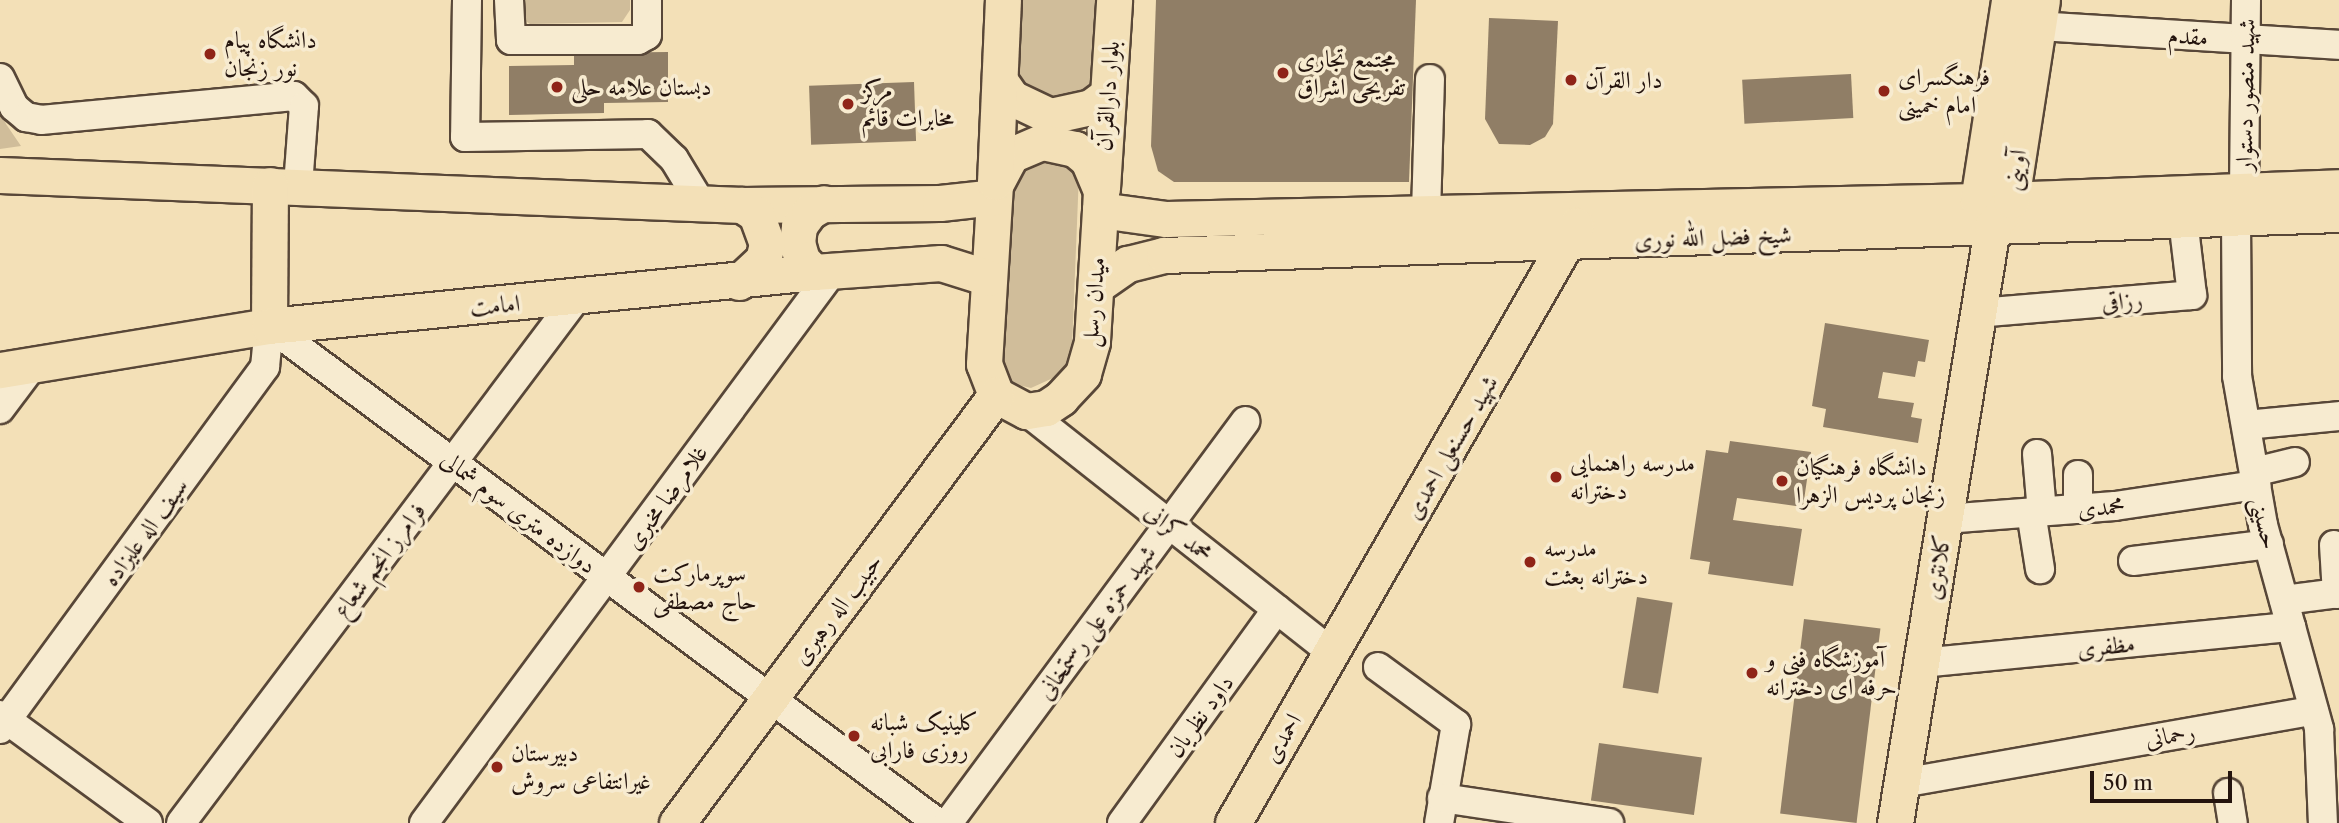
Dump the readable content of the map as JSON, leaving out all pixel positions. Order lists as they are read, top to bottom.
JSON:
{
  "streets": {
    "main road": [
      "بلوار دارالقرآن",
      "آوینی",
      "شیخ فضل الله نوری",
      "میدان رسل",
      "امامت",
      "شهید حسنعلی احمدی",
      "کلانتری",
      "حبیب اله رهبری",
      "احمدی"
    ],
    "street": [
      "مقدم",
      "شهید منصور دستوار",
      "رزاقی",
      "غلامرضا مخبری",
      "محمدی",
      "دوازده متری سوم شمالی",
      "حسینی",
      "سیف اله علیزاده",
      "محمد کرانی",
      "فرامرز انجم شعاع",
      "شهید حمزه علی رستمخانی",
      "مظفری",
      "داود نظریان",
      "رحمانی"
    ]
  },
  "crossings": [
    ["مقدم", "شهید منصور دستوار"],
    ["مقدم", "آوینی"],
    ["شهید منصور دستوار", "شیخ فضل الله نوری"],
    ["شهید منصور دستوار", "حسینی"],
    ["بلوار دارالقرآن", "شیخ فضل الله نوری"],
    ["بلوار دارالقرآن", "میدان رسل"],
    ["آوینی", "شیخ فضل الله نوری"],
    ["آوینی", "کلانتری"],
    ["شیخ فضل الله نوری", "رزاقی"],
    ["شیخ فضل الله نوری", "میدان رسل"],
    ["شیخ فضل الله نوری", "شهید حسنعلی احمدی"],
    ["شیخ فضل الله نوری", "حسینی"],
    ["شیخ فضل الله نوری", "کلانتری"],
    ["رزاقی", "کلانتری"],
    ["میدان رسل", "امامت"],
    ["میدان رسل", "محمد کرانی"],
    ["میدان رسل", "حبیب اله رهبری"],
    ["امامت", "غلامرضا مخبری"],
    ["امامت", "دوازده متری سوم شمالی"],
    ["امامت", "سیف اله علیزاده"],
    ["امامت", "فرامرز انجم شعاع"],
    ["شهید حسنعلی احمدی", "محمد کرانی"],
    ["شهید حسنعلی احمدی", "احمدی"],
    ["غلامرضا مخبری", "دوازده متری سوم شمالی"],
    ["محمدی", "حسینی"],
    ["محمدی", "کلانتری"],
    ["دوازده متری سوم شمالی", "سیف اله علیزاده"],
    ["دوازده متری سوم شمالی", "فرامرز انجم شعاع"],
    ["دوازده متری سوم شمالی", "حبیب اله رهبری"],
    ["حسینی", "مظفری"],
    ["حسینی", "رحمانی"],
    ["محمد کرانی", "حبیب اله رهبری"],
    ["محمد کرانی", "شهید حمزه علی رستمخانی"],
    ["محمد کرانی", "داود نظریان"],
    ["محمد کرانی", "احمدی"],
    ["کلانتری", "مظفری"],
    ["کلانتری", "رحمانی"]
  ],
  "places": [
    "دانشگاه پیام نور زنجان",
    "مجتمع تجاری تفریحی اشراق",
    "دار القرآن",
    "دبستان علامه حلی",
    "فرهنگسرای امام خمینی",
    "مرکز مخابرات قائم",
    "مدرسه راهنمایی دخترانه",
    "دانشگاه فرهنگیان زنجان پردیس الزهرا",
    "مدرسه دخترانه بعثت",
    "سوپرمارکت حاج مصطفی",
    "آموزشگاه فنی و حرفه ای دخترانه",
    "کلینیک شبانه روزی فارابی",
    "دبیرستان غیرانتفاعی سروش"
  ],
  "scale_bar": "50 m"
}
